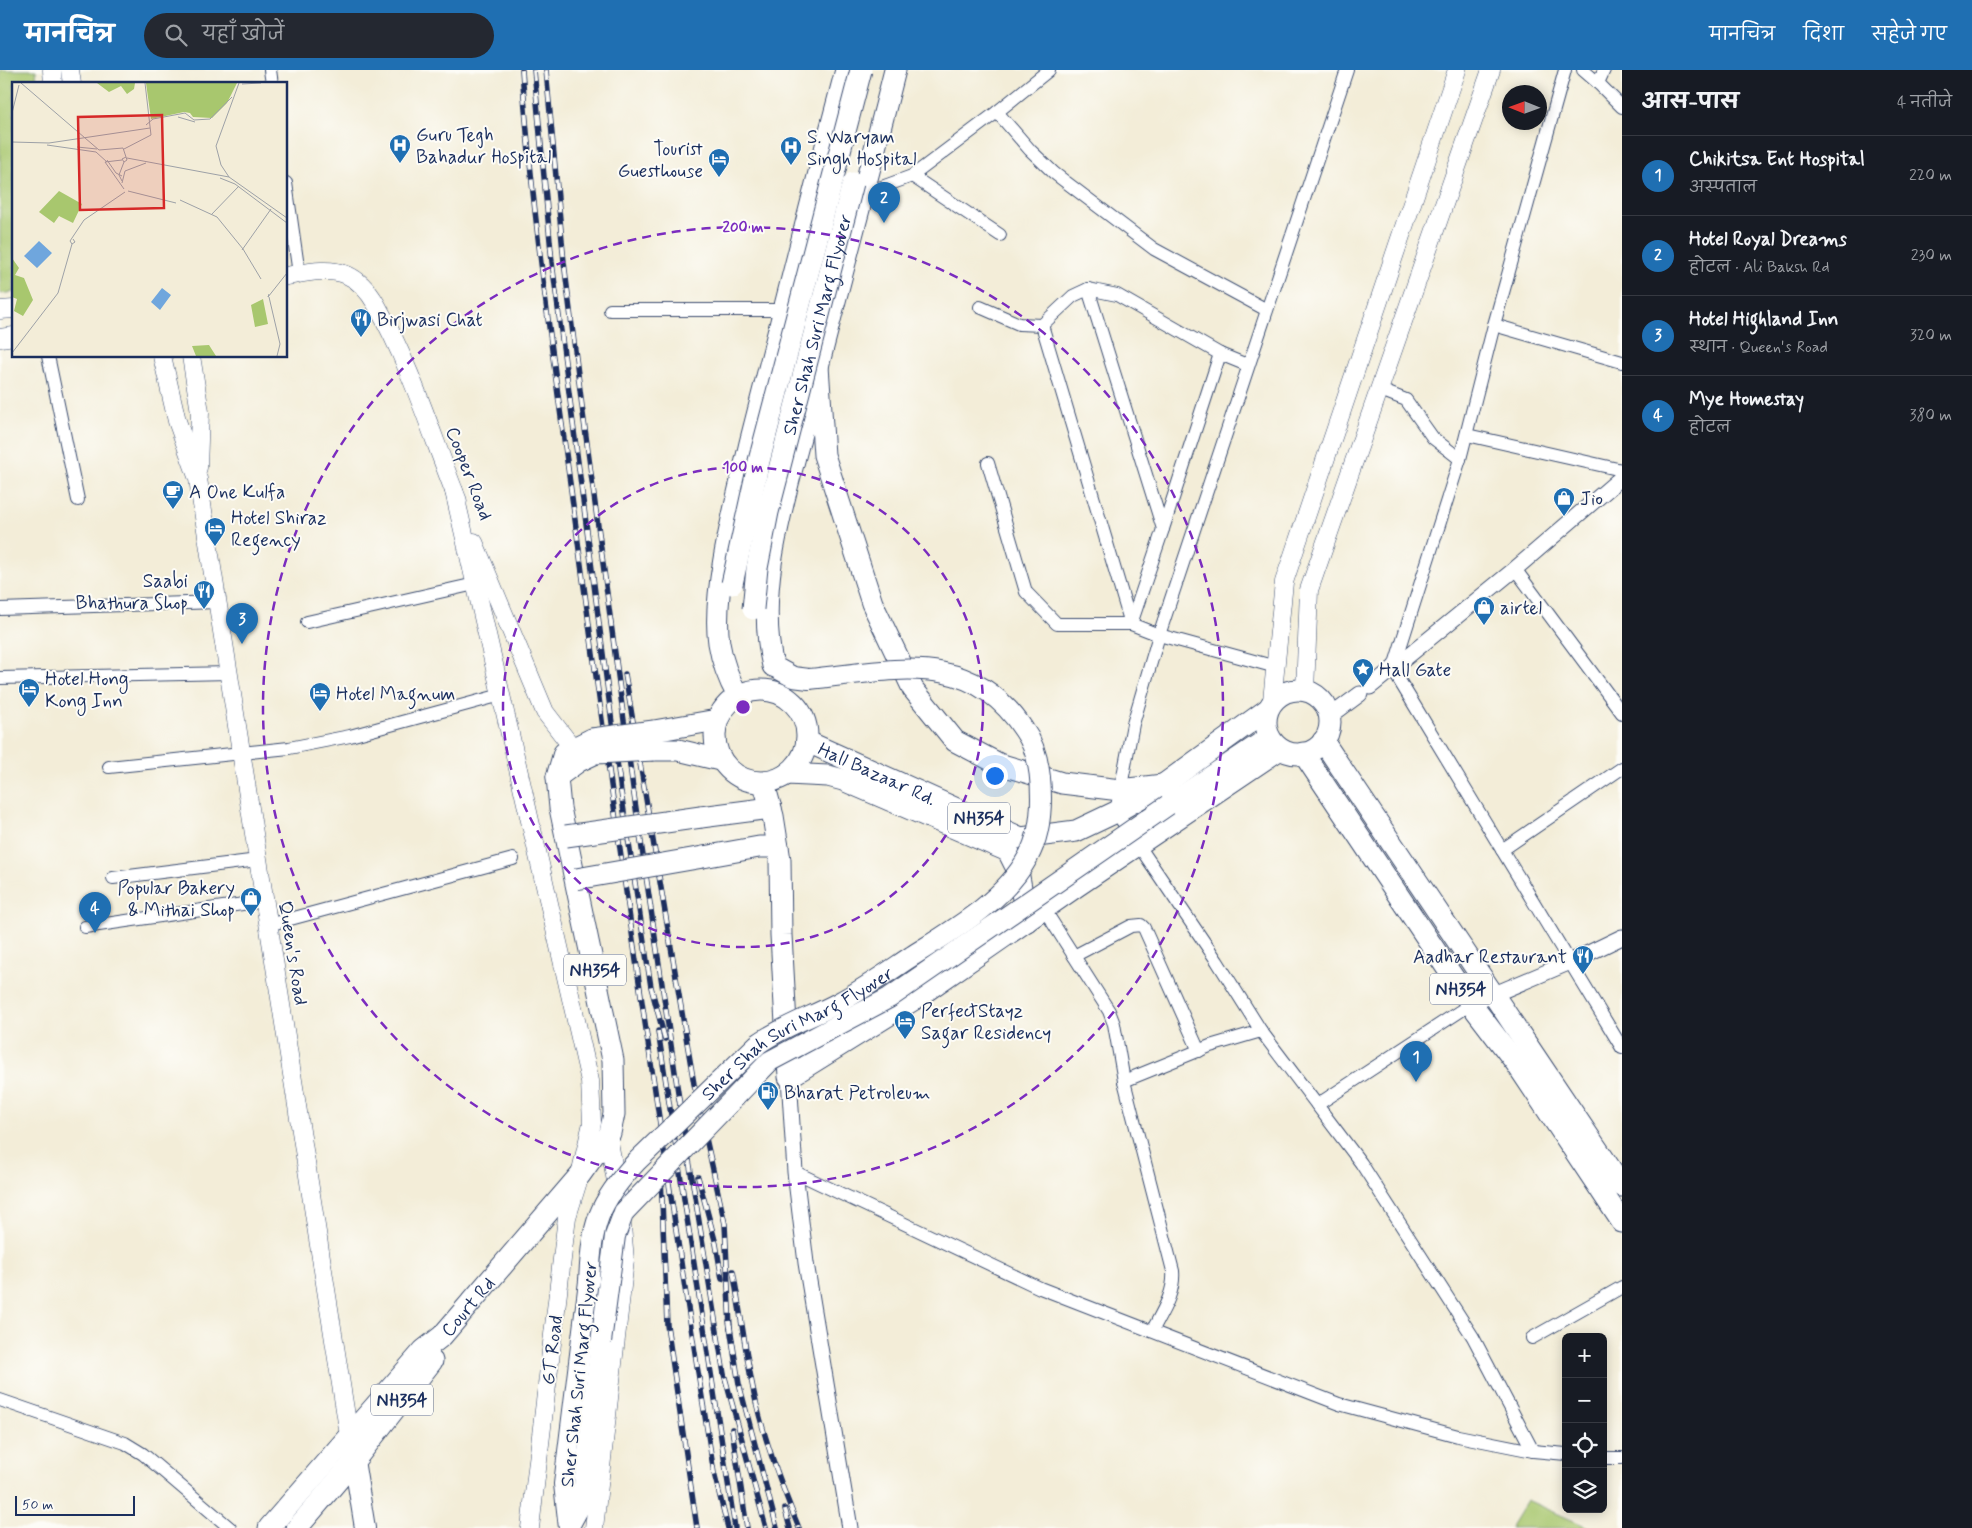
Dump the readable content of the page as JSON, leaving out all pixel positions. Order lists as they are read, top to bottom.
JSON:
{
  "streets": {
    "highway": [
      "Sher Shah Suri Marg Flyover",
      "Hall Bazaar Rd.",
      "NH354",
      "Court Rd"
    ],
    "main road": ["Cooper Road", "Queen's Road", "GT Road"]
  },
  "crossings": [
    ["Sher Shah Suri Marg Flyover", "NH354"],
    ["Cooper Road", "NH354"],
    ["Cooper Road", "GT Road"],
    ["Hall Bazaar Rd.", "NH354"],
    ["NH354", "Queen's Road"],
    ["NH354", "Court Rd"],
    ["NH354", "GT Road"],
    ["Queen's Road", "Court Rd"],
    ["Court Rd", "GT Road"]
  ],
  "places": {
    "hospital": ["Guru Tegh Bahadur Hospital", "S. Waryam Singh Hospital"],
    "hotel": [
      "Tourist Guesthouse",
      "Hotel Shiraz Regency",
      "Hotel Hong Kong Inn",
      "Hotel Magnum",
      "PerfectStayz Sagar Residency"
    ],
    "restaurant": ["Birjwasi Chat", "Saabi Bhathura Shop", "Aadhar Restaurant"],
    "cafe": ["A One Kulfa"],
    "shop": ["Jio", "airtel", "Popular Bakery & Mithai Shop"],
    "place": ["Hall Gate"],
    "fuel station": ["Bharat Petroleum"]
  },
  "scale_bar": "50 m",
  "north": "left",
  "page": {
    "header": "मानचित्र",
    "search": "यहाँ खोजें",
    "nav": ["मानचित्र", "दिशा", "सहेजे गए"],
    "heading": ["आस-पास", "4 नतीजे"],
    "list": [
      {
        "mark": "1",
        "name": "Chikitsa Ent Hospital",
        "note": "अस्पताल",
        "value": "220 m"
      },
      {
        "mark": "2",
        "name": "Hotel Royal Dreams",
        "note": "होटल · Ali Baksh Rd",
        "value": "230 m"
      },
      {
        "mark": "3",
        "name": "Hotel Highland Inn",
        "note": "स्थान · Queen's Road",
        "value": "320 m"
      },
      {
        "mark": "4",
        "name": "Mye Homestay",
        "note": "होटल",
        "value": "380 m"
      }
    ],
    "pins": [
      "2",
      "3",
      "4",
      "1"
    ],
    "map_buttons": ["+", "−"],
    "scale": "50 m"
  },
  "rings": ["200 m", "100 m"]
}
